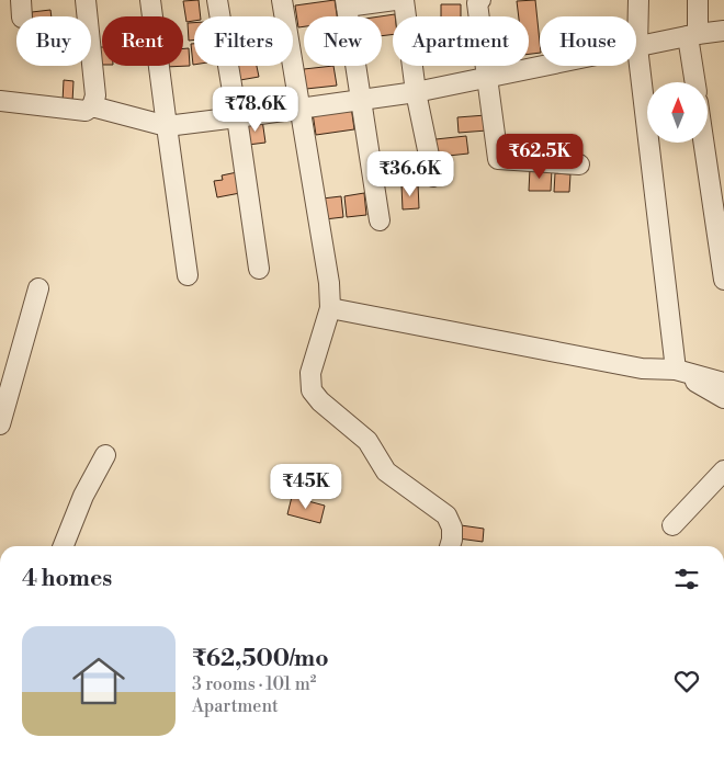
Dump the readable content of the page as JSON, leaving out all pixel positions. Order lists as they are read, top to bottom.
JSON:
{
  "north": "top",
  "page": {
    "chip": [
      "Buy",
      "Rent",
      "Filters",
      "New",
      "Apartment",
      "House"
    ],
    "price": [
      "₹78.6K",
      "₹62.5K",
      "₹36.6K",
      "₹45K"
    ],
    "heading": "4 homes",
    "list": [
      {
        "name": "₹62,500/mo",
        "note": "3 rooms · 101 m² · Apartment"
      }
    ]
  }
}
